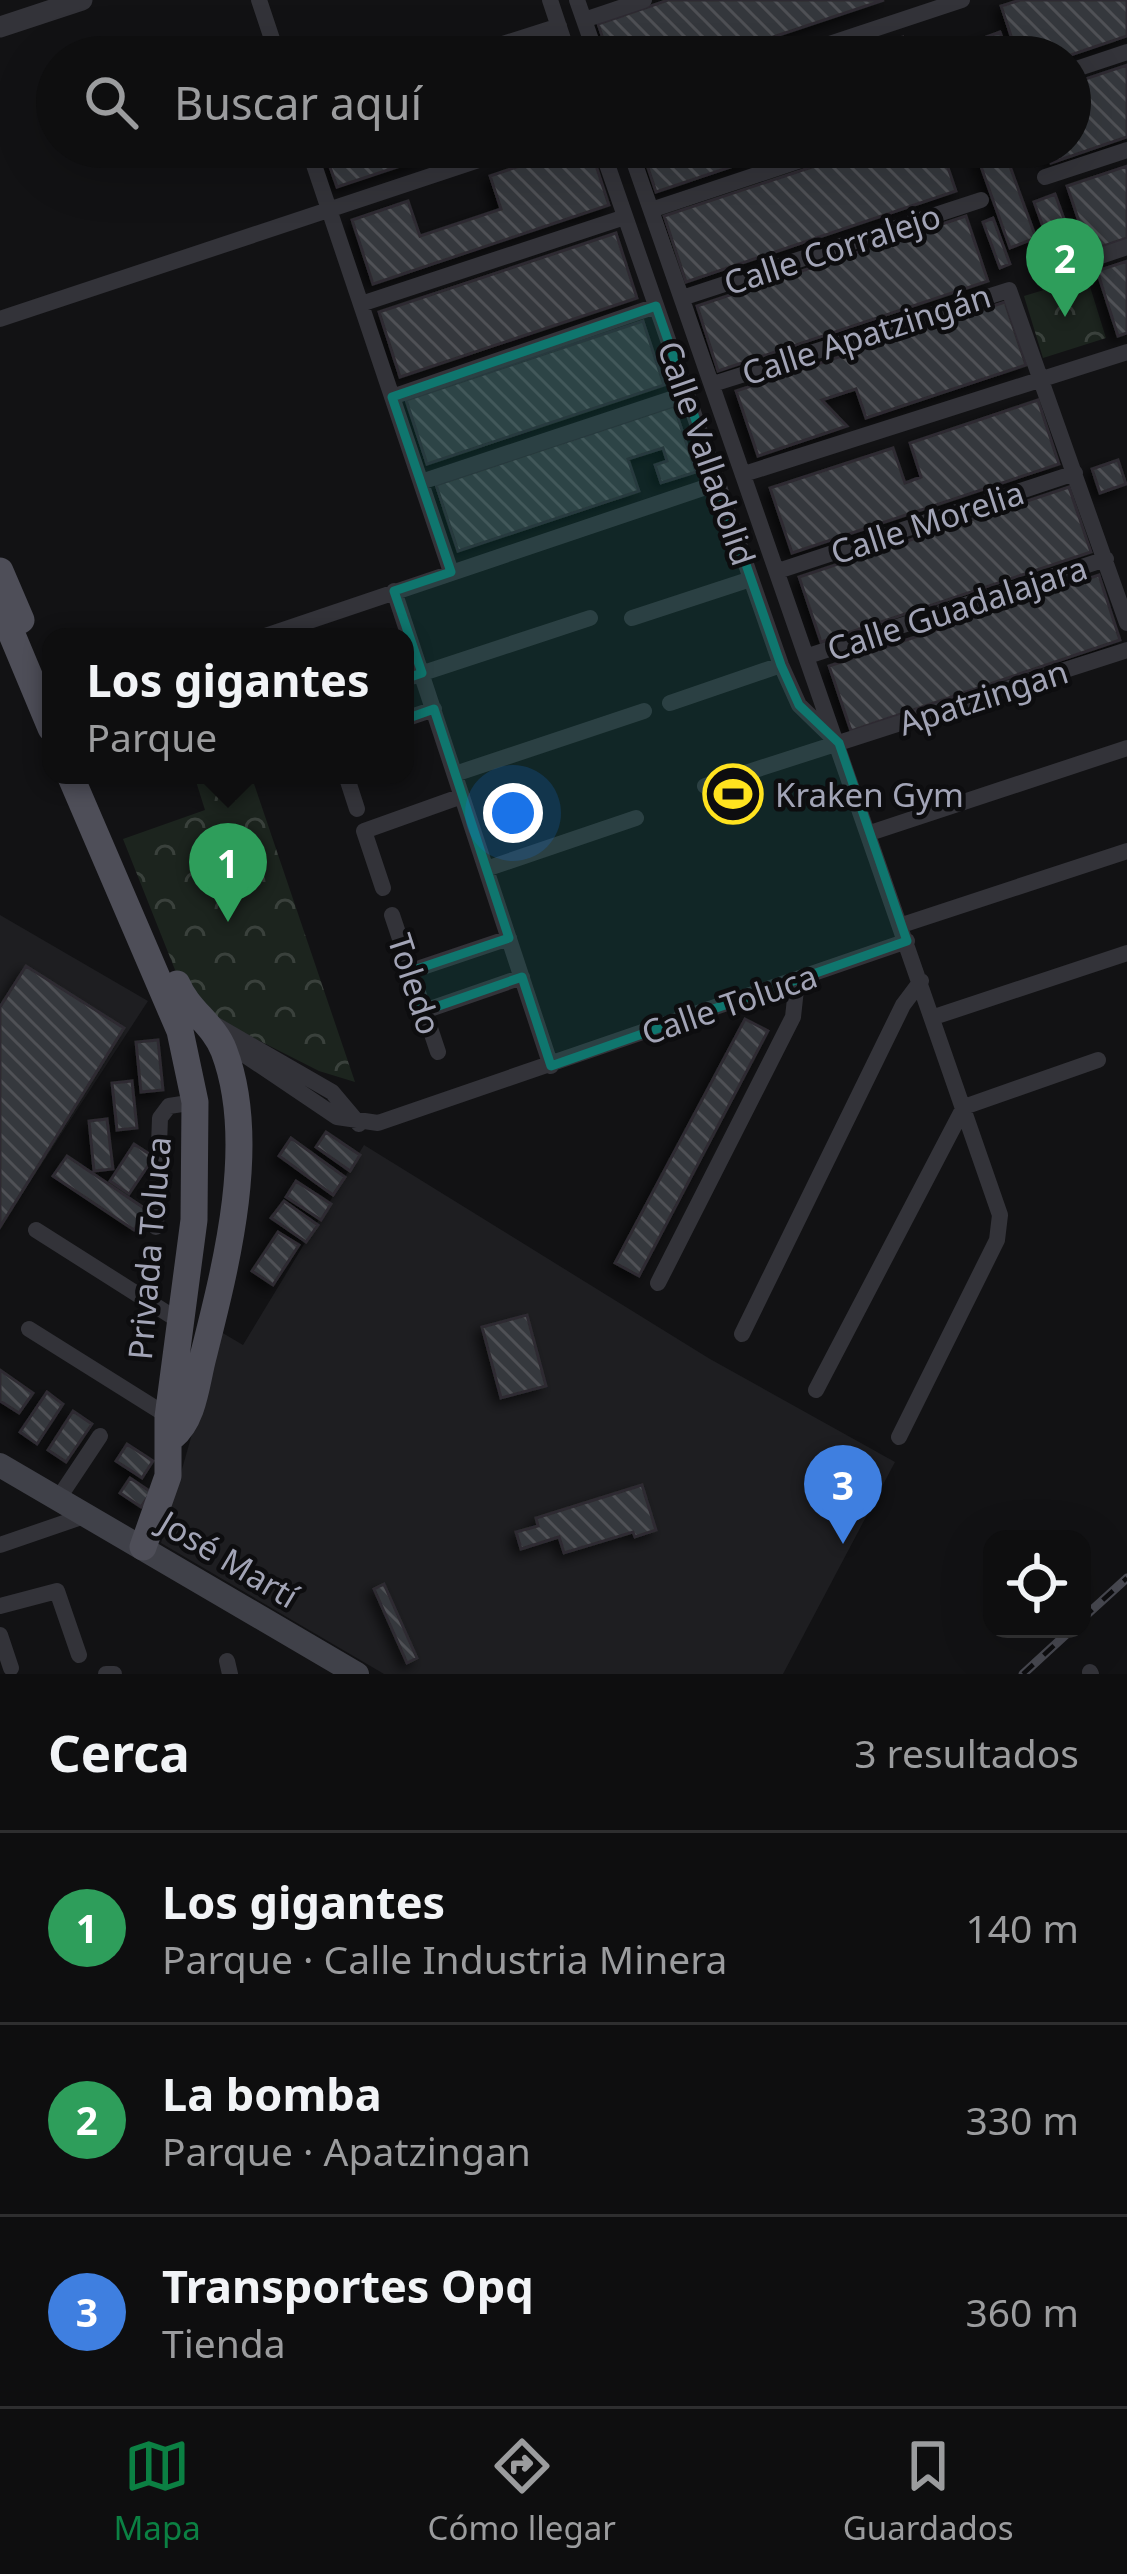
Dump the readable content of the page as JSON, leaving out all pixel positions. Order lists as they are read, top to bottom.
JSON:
{
  "streets": {
    "main road": ["Privada Toluca", "José Martí"],
    "street": [
      "Calle Corralejo",
      "Calle Apatzingán",
      "Calle Valladolid",
      "Calle Morelia",
      "Calle Guadalajara",
      "Apatzingan",
      "Toledo",
      "Calle Toluca"
    ]
  },
  "crossings": [
    ["Calle Corralejo", "Calle Valladolid"],
    ["Calle Apatzingán", "Calle Valladolid"],
    ["Calle Valladolid", "Calle Morelia"],
    ["Calle Valladolid", "Calle Guadalajara"],
    ["Calle Valladolid", "Apatzingan"],
    ["Calle Valladolid", "Calle Toluca"],
    ["Privada Toluca", "José Martí"]
  ],
  "places": {
    "sports": ["Kraken Gym"]
  },
  "page": {
    "search": "Buscar aquí",
    "pins": ["2", "1", "3"],
    "popup": ["Los gigantes", "Parque"],
    "heading": ["Cerca", "3 resultados"],
    "list": [
      {
        "mark": "1",
        "name": "Los gigantes",
        "note": "Parque · Calle Industria Minera",
        "value": "140 m"
      },
      {
        "mark": "2",
        "name": "La bomba",
        "note": "Parque · Apatzingan",
        "value": "330 m"
      },
      {
        "mark": "3",
        "name": "Transportes Opq",
        "note": "Tienda",
        "value": "360 m"
      }
    ],
    "nav": ["Mapa", "Cómo llegar", "Guardados"]
  }
}
